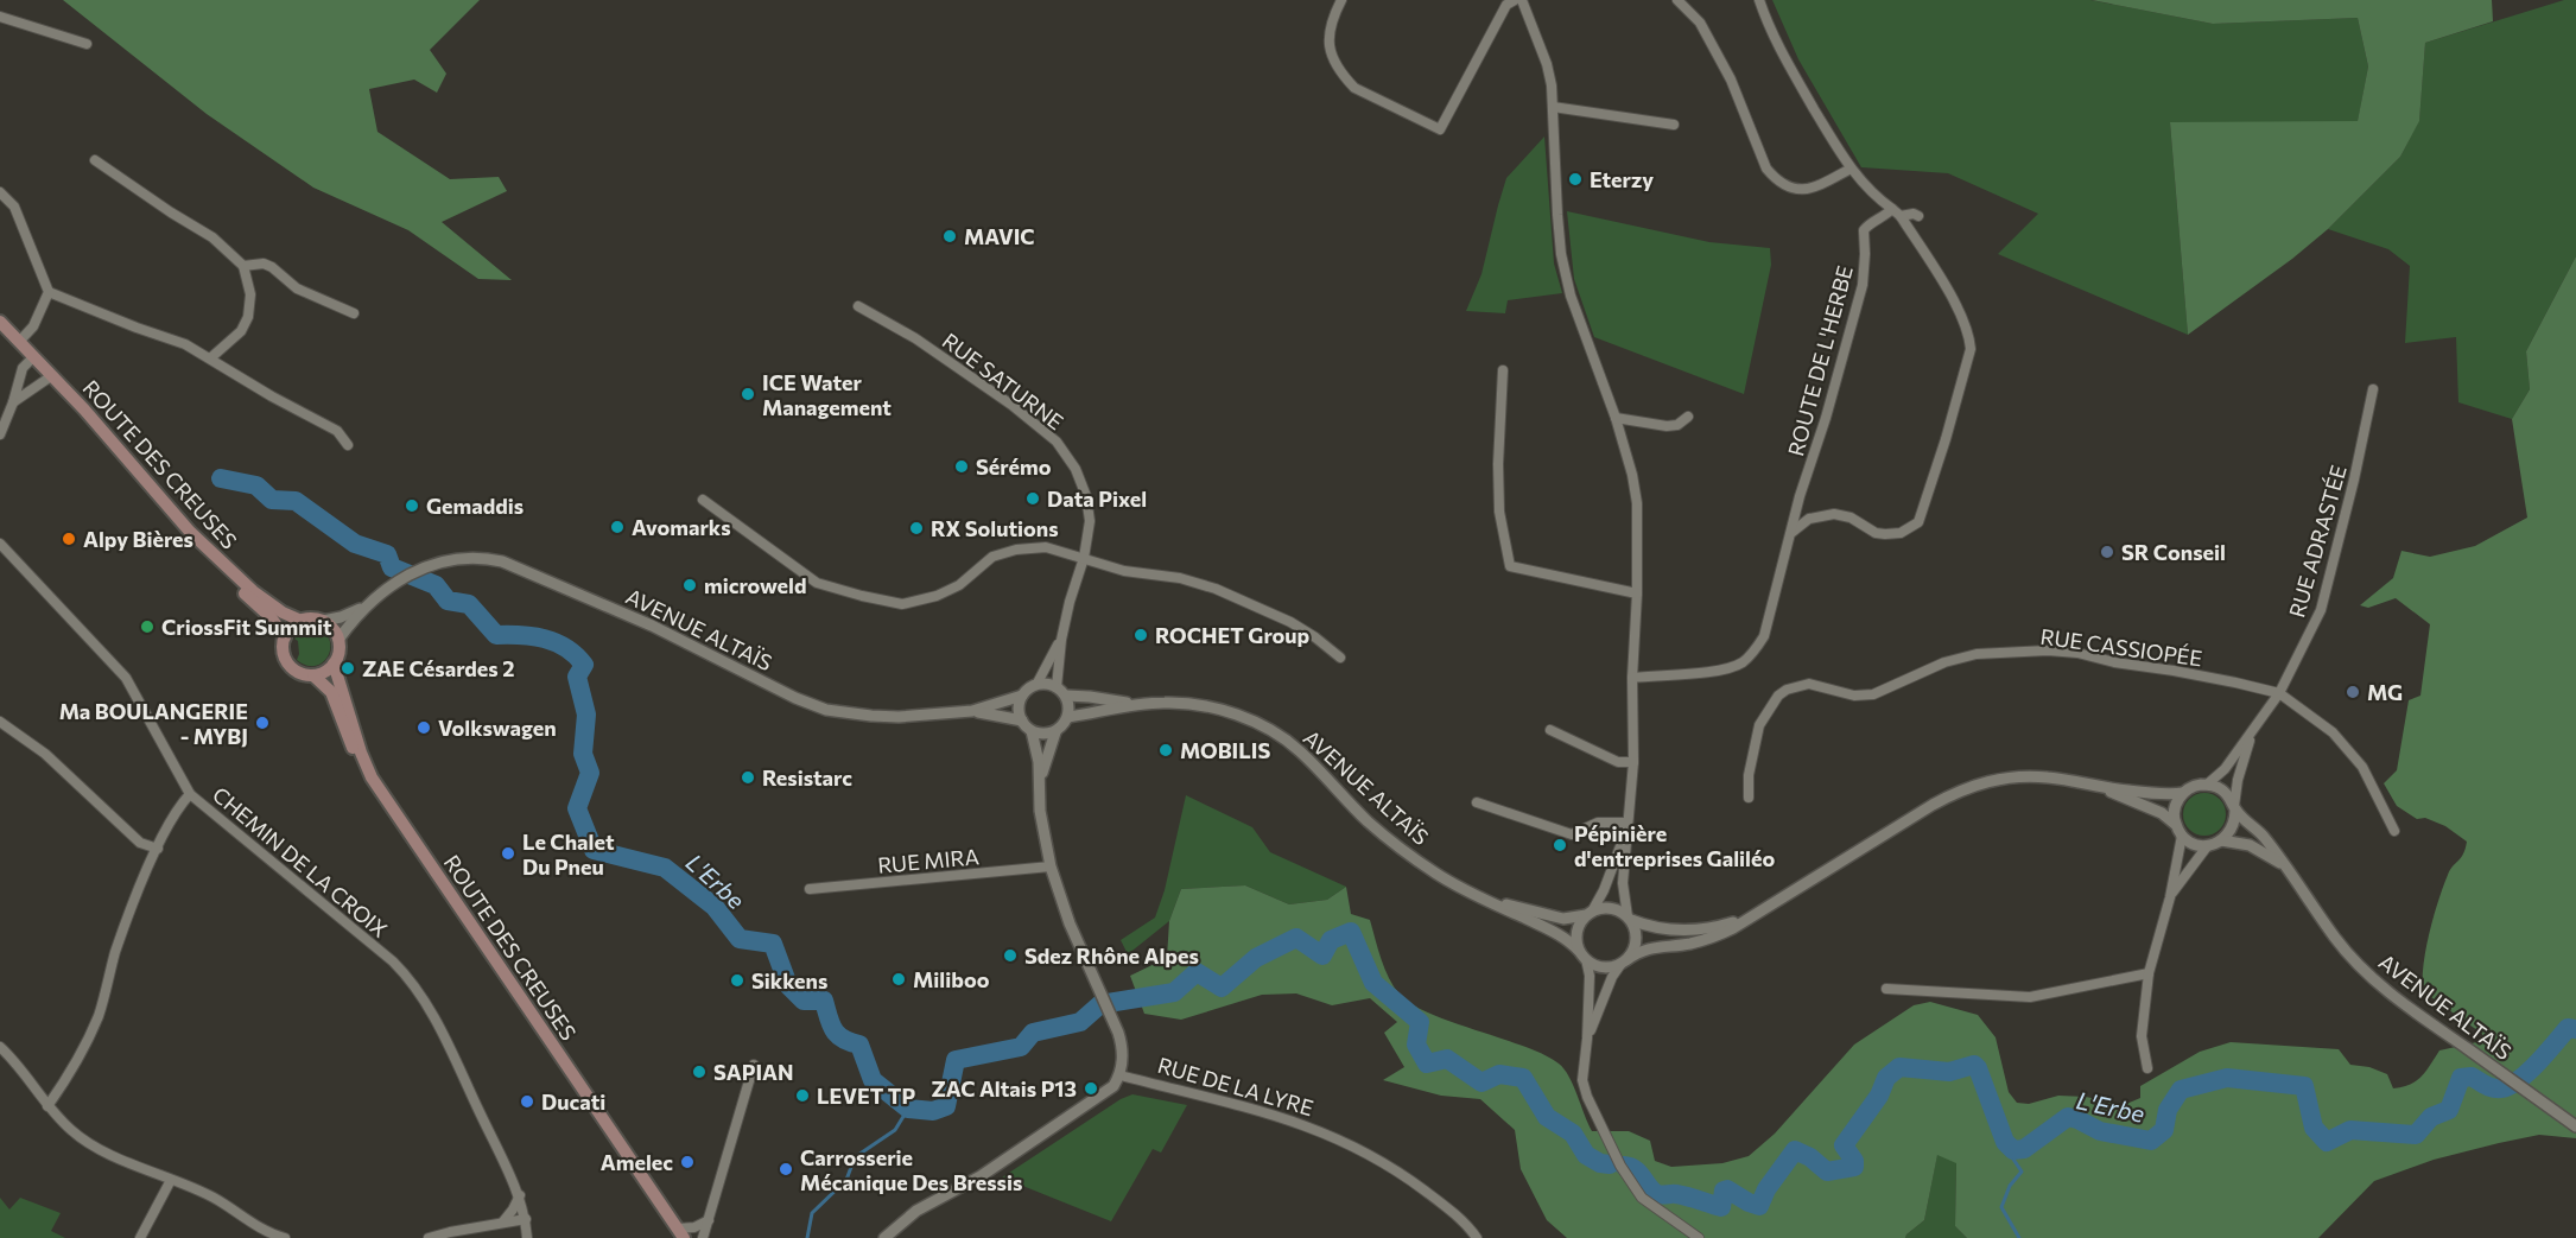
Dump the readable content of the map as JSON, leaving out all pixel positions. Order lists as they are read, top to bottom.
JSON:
{
  "streets": {
    "main road": ["ROUTE DES CREUSES"],
    "street": [
      "ROUTE DE L'HERBE",
      "RUE SATURNE",
      "RUE ADRASTÉE",
      "AVENUE ALTAÏS",
      "RUE CASSIOPÉE",
      "RUE MIRA",
      "CHEMIN DE LA CROIX",
      "RUE DE LA LYRE"
    ]
  },
  "crossings": [
    ["RUE SATURNE", "AVENUE ALTAÏS"],
    ["RUE ADRASTÉE", "AVENUE ALTAÏS"],
    ["RUE ADRASTÉE", "RUE CASSIOPÉE"]
  ],
  "water": ["L'Erbe"],
  "places": [
    "Eterzy",
    "MAVIC",
    "ICE Water Management",
    "Sérémo",
    "Data Pixel",
    "Gemaddis",
    "Avomarks",
    "RX Solutions",
    "Alpy Bières",
    "SR Conseil",
    "microweld",
    "CriossFit Summit",
    "ROCHET Group",
    "ZAE Césardes 2",
    "MG",
    "Ma BOULANGERIE - MYBJ",
    "Volkswagen",
    "MOBILIS",
    "Resistarc",
    "Pépinière d'entreprises Galiléo",
    "Le Chalet Du Pneu",
    "Sdez Rhône Alpes",
    "Miliboo",
    "Sikkens",
    "SAPIAN",
    "ZAC Altais P13",
    "LEVET TP",
    "Ducati",
    "Amelec",
    "Carrosserie Mécanique Des Bressis"
  ]
}
